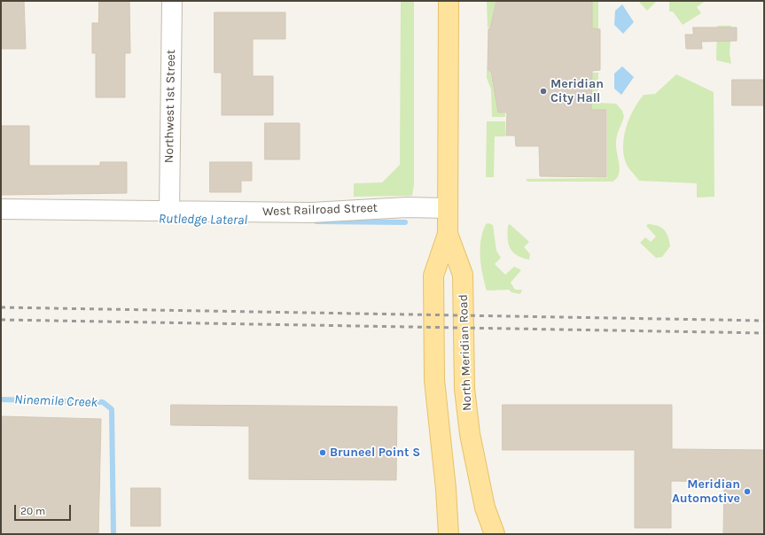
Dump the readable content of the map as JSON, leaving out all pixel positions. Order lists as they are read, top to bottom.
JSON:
{
  "streets": {
    "main road": ["North Meridian Road"],
    "street": ["Northwest 1st Street", "West Railroad Street"]
  },
  "crossings": [
    ["Northwest 1st Street", "West Railroad Street"],
    ["West Railroad Street", "North Meridian Road"]
  ],
  "water": ["Rutledge Lateral", "Ninemile Creek"],
  "places": ["Meridian City Hall", "Bruneel Point S", "Meridian Automotive"],
  "scale_bar": "20 m"
}
